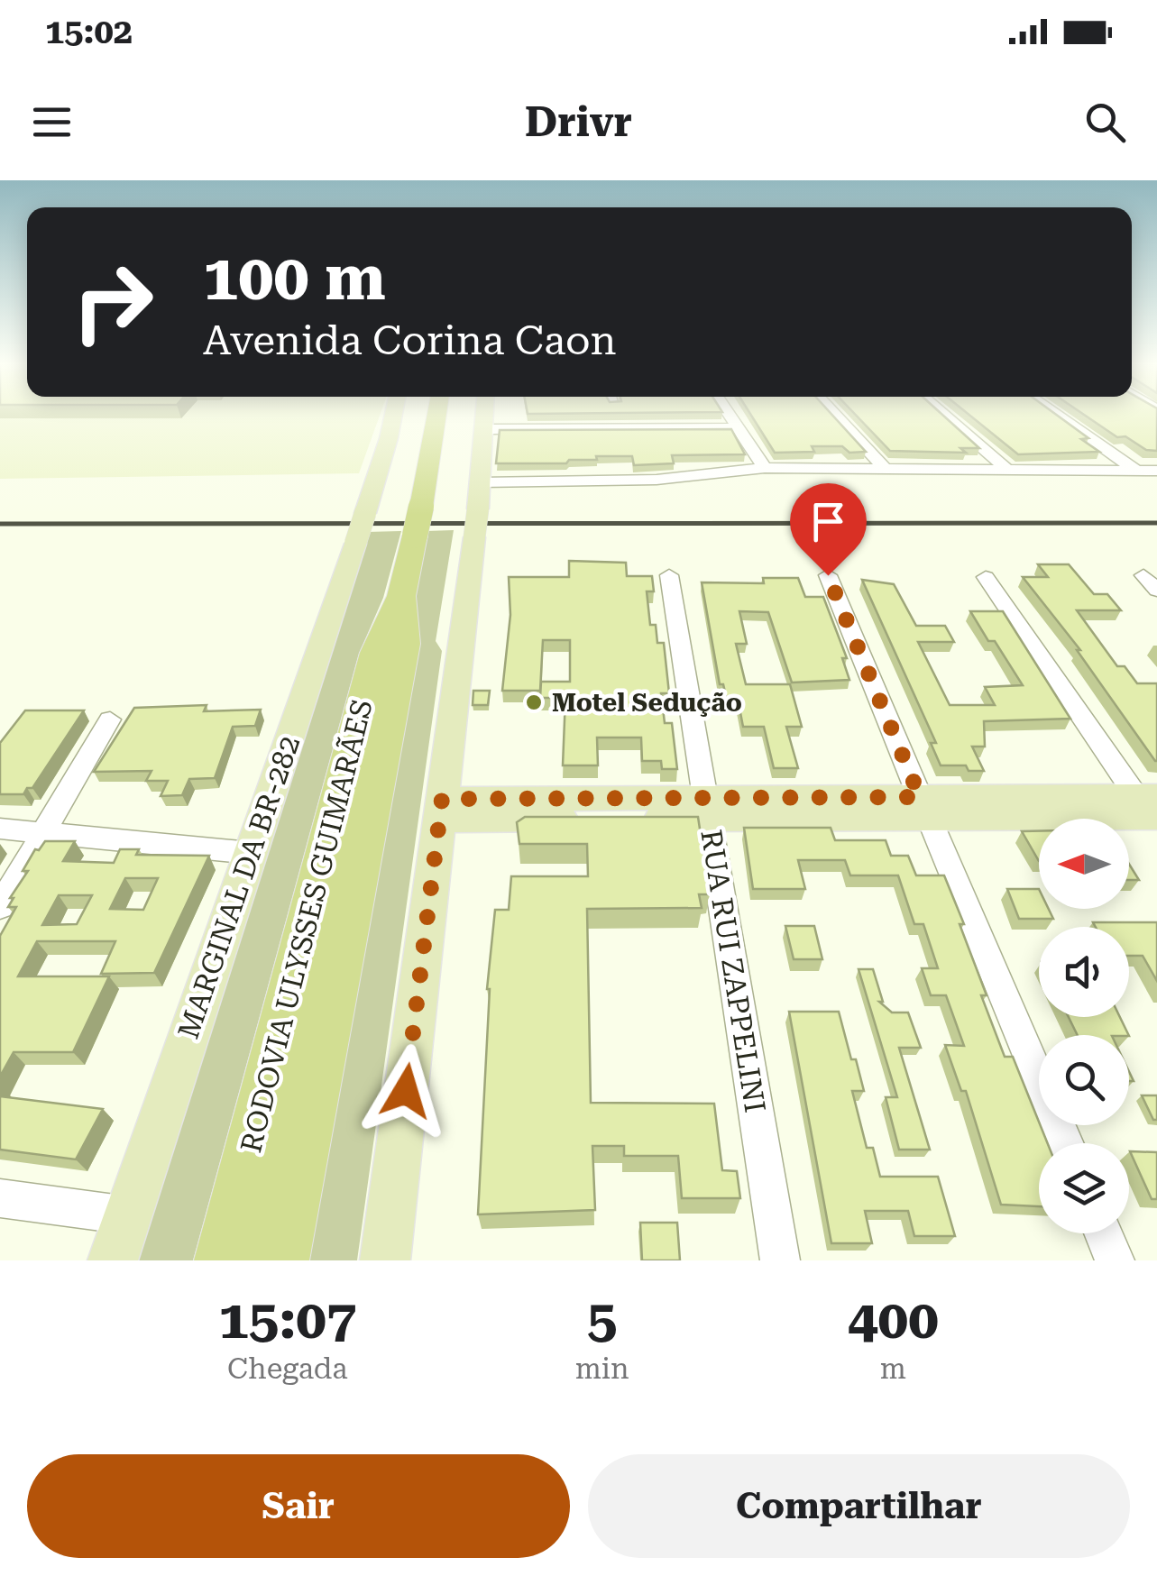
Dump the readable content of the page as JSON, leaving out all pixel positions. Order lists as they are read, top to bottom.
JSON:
{
  "streets": {
    "highway": ["RODOVIA ULYSSES GUIMARÃES"],
    "main road": ["MARGINAL DA BR-282"],
    "street": ["RUA RUI ZAPPELINI"]
  },
  "places": ["Motel Sedução"],
  "north": "left",
  "page": {
    "status": "15:02",
    "header": "Drivr",
    "turn": ["100 m", "Avenida Corina Caon"],
    "eta": [
      "15:07",
      "Chegada",
      "5",
      "min",
      "400",
      "m"
    ],
    "buttons": ["Sair", "Compartilhar"]
  }
}
